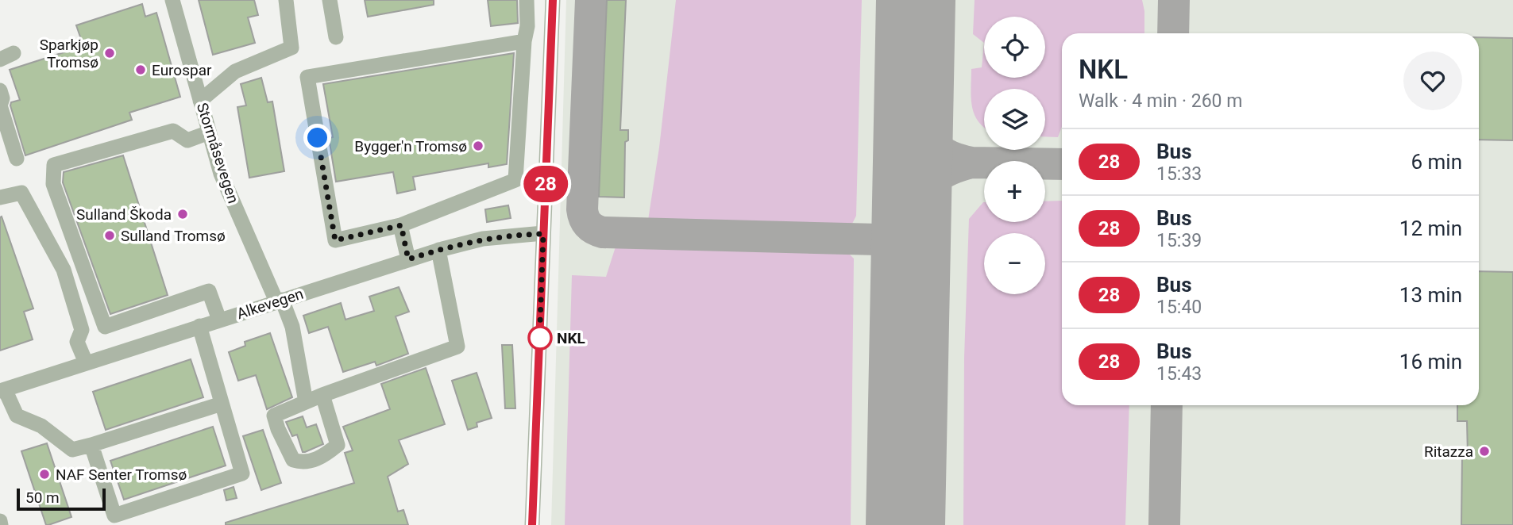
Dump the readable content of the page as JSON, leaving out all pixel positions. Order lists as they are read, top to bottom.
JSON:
{
  "streets": {
    "street": ["Stormåsevegen", "Alkevegen"]
  },
  "crossings": [
    ["Stormåsevegen", "Alkevegen"]
  ],
  "places": [
    "Sparkjøp Tromsø",
    "Eurospar",
    "Bygger'n Tromsø",
    "Sulland Škoda",
    "Sulland Tromsø",
    "NKL",
    "Ritazza",
    "NAF Senter Tromsø"
  ],
  "lines": ["bus line 28"],
  "scale_bar": "50 m",
  "page": {
    "on_map": "28",
    "map_buttons": ["+", "−"],
    "heading": ["NKL", "Walk · 4 min · 260 m"],
    "list": [
      {
        "mark": "28",
        "name": "Bus",
        "note": "15:33",
        "value": "6 min"
      },
      {
        "mark": "28",
        "name": "Bus",
        "note": "15:39",
        "value": "12 min"
      },
      {
        "mark": "28",
        "name": "Bus",
        "note": "15:40",
        "value": "13 min"
      },
      {
        "mark": "28",
        "name": "Bus",
        "note": "15:43",
        "value": "16 min"
      }
    ],
    "scale": "50 m"
  }
}
